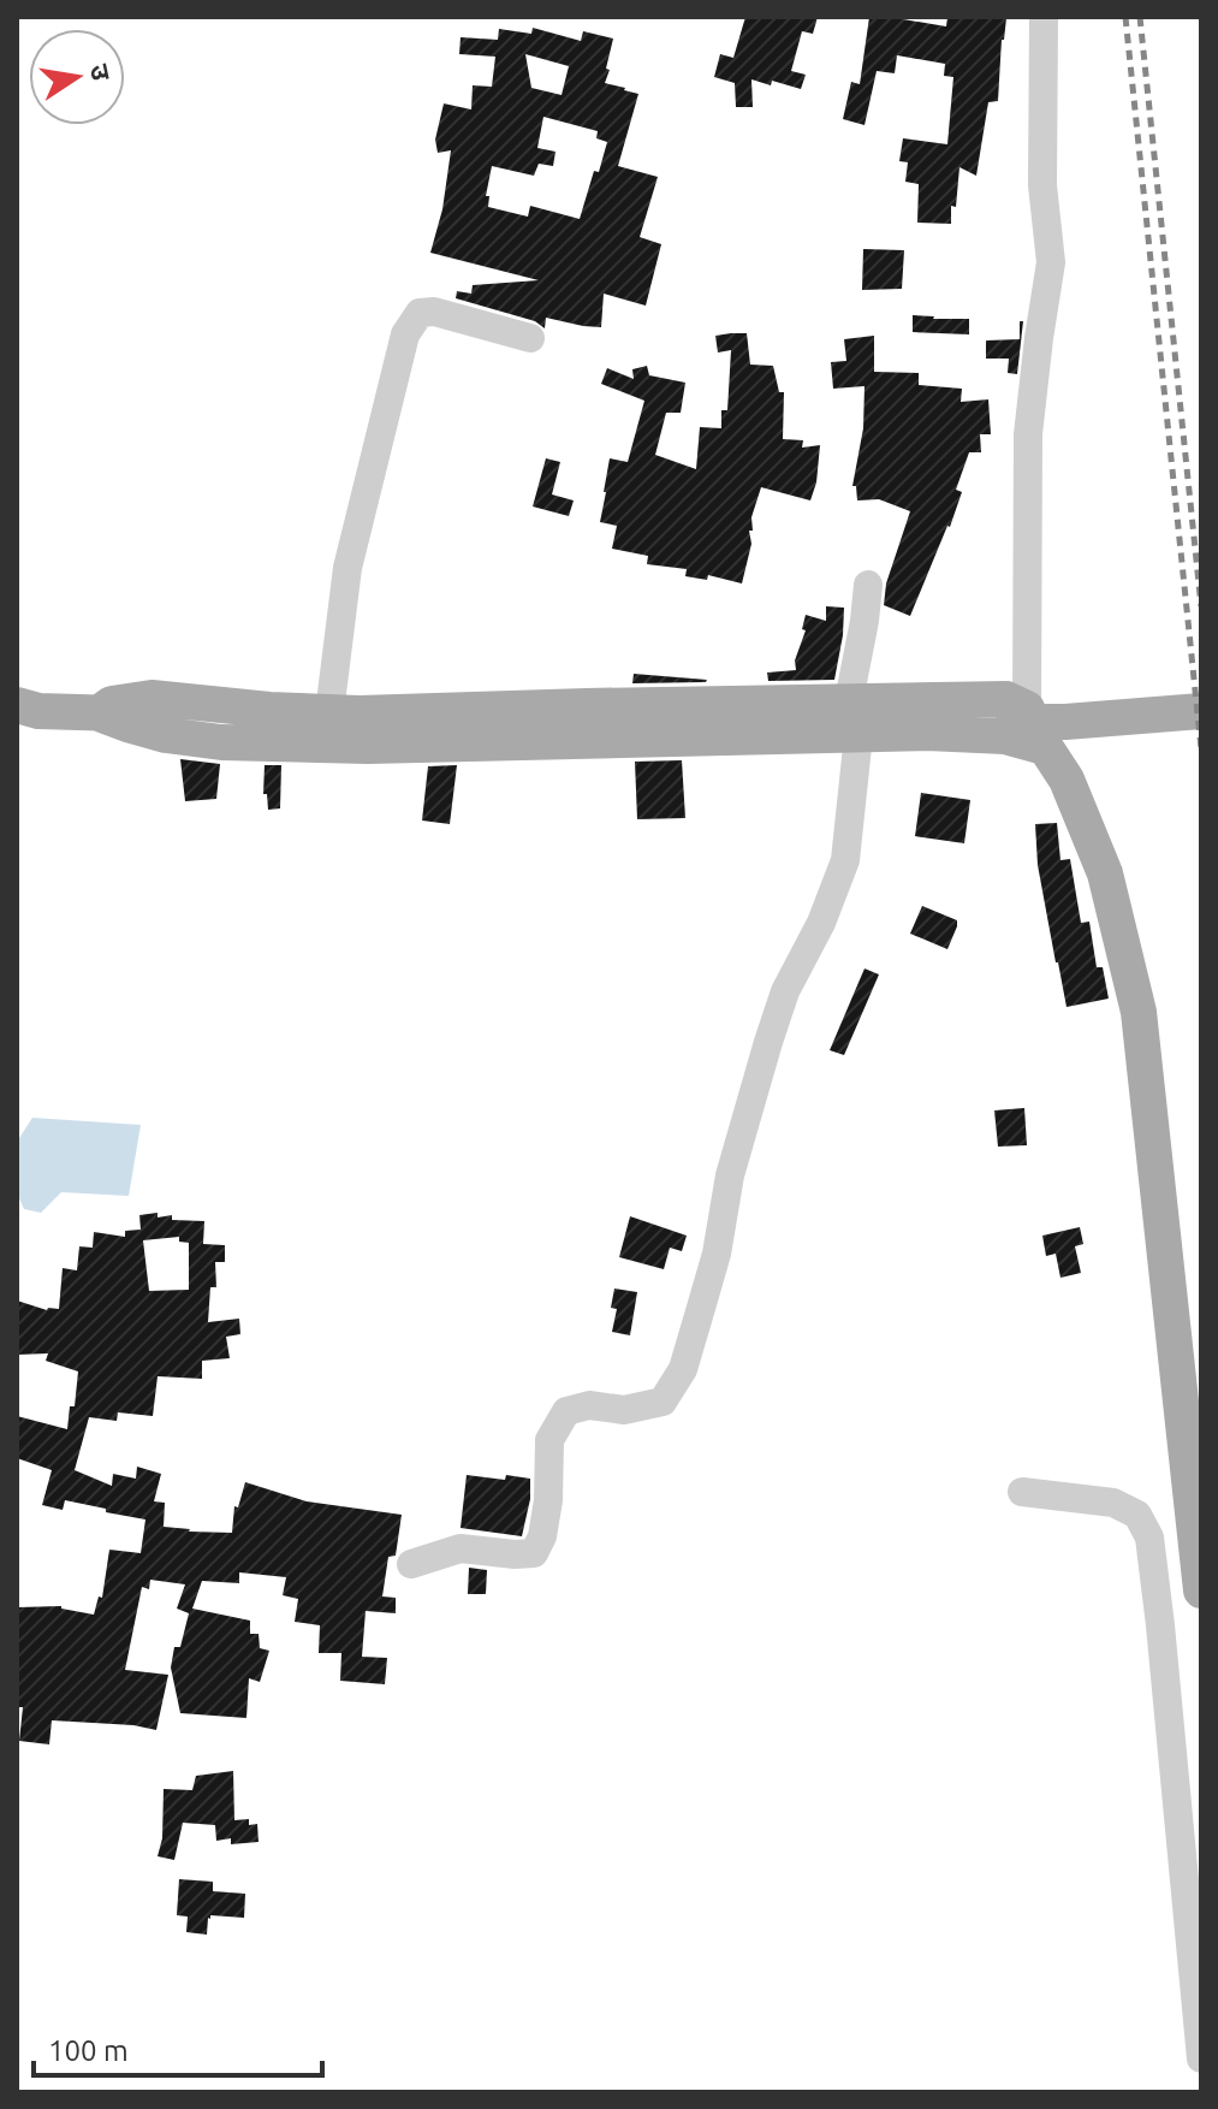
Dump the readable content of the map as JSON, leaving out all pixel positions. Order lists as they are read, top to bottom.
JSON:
{
  "scale_bar": "100 m",
  "north": "right"
}
